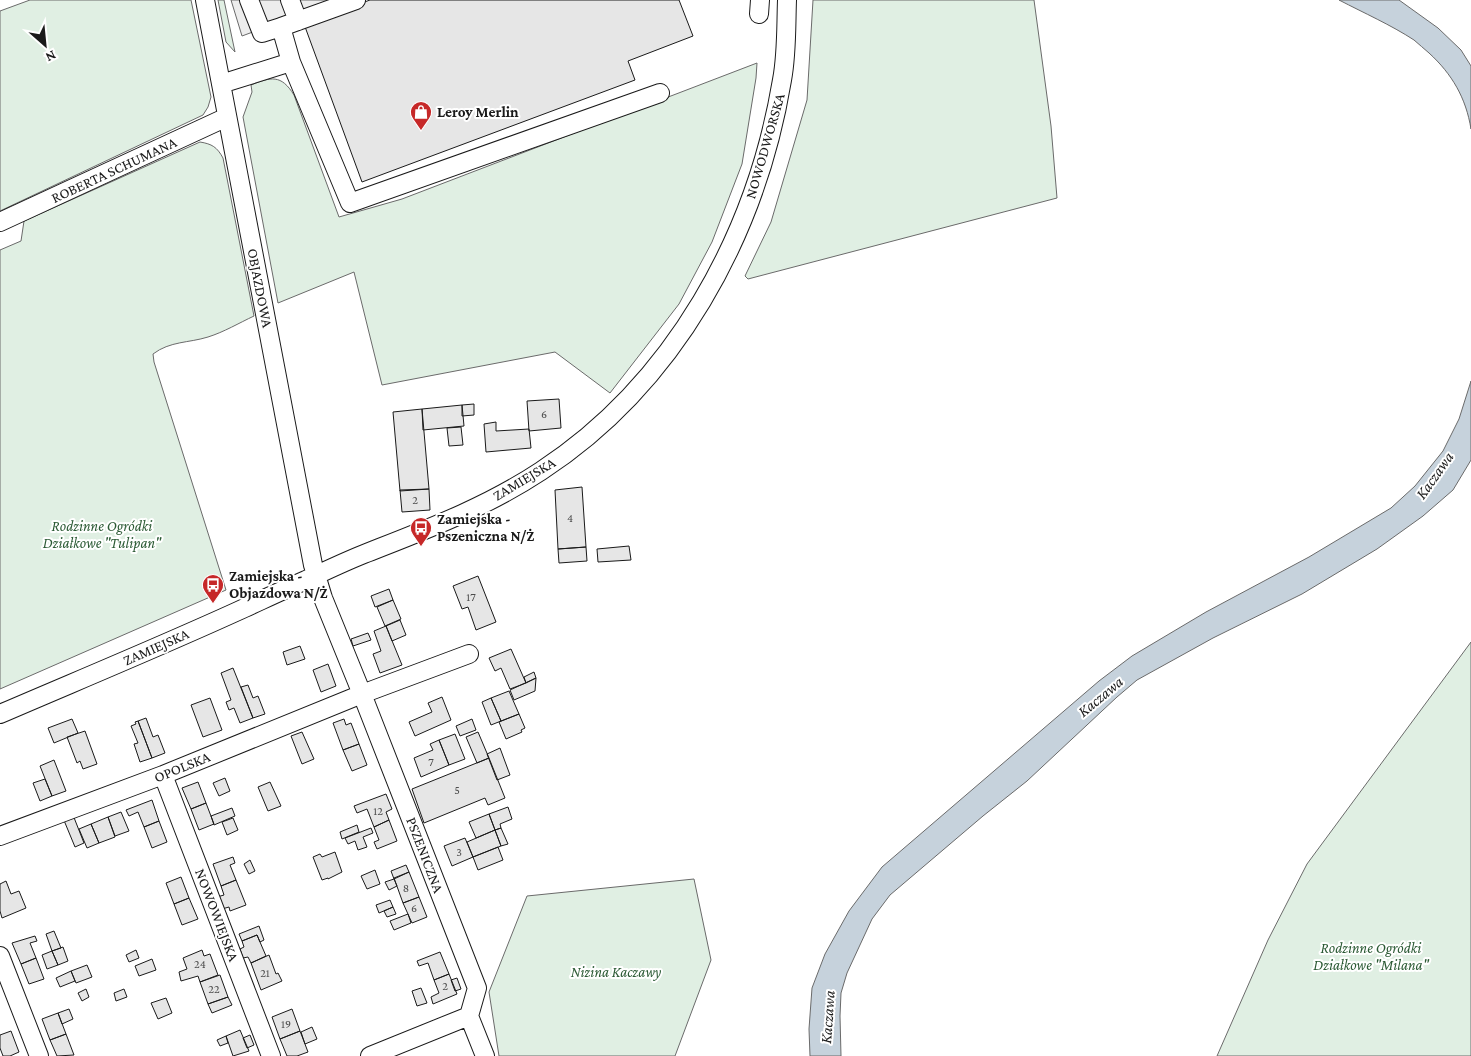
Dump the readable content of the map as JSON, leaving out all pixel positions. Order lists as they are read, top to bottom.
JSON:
{
  "streets": {
    "street": [
      "NOWODWORSKA",
      "ROBERTA SCHUMANA",
      "OBJAZDOWA",
      "ZAMIEJSKA",
      "OPOLSKA",
      "PSZENICZNA",
      "NOWOWIEJSKA"
    ]
  },
  "crossings": [
    ["NOWODWORSKA", "ZAMIEJSKA"],
    ["ROBERTA SCHUMANA", "OBJAZDOWA"],
    ["OBJAZDOWA", "ZAMIEJSKA"],
    ["OBJAZDOWA", "PSZENICZNA"],
    ["ZAMIEJSKA", "PSZENICZNA"],
    ["OPOLSKA", "PSZENICZNA"],
    ["OPOLSKA", "NOWOWIEJSKA"]
  ],
  "water": ["Kaczawa"],
  "parks": ["Rodzinne Ogródki Działkowe \"Tulipan\"", "Rodzinne Ogródki Działkowe \"Milana\"", "Nizina Kaczawy"],
  "places": {
    "shop": ["Leroy Merlin"],
    "bus stop": ["Zamiejska - Pszeniczna N/Ż", "Zamiejska - Objazdowa N/Ż"]
  },
  "house_numbers": [
    "6",
    "2",
    "4",
    "17",
    "7",
    "5",
    "12",
    "3",
    "8",
    "6",
    "24",
    "21",
    "2",
    "22",
    "19"
  ],
  "north": "bottom right"
}
